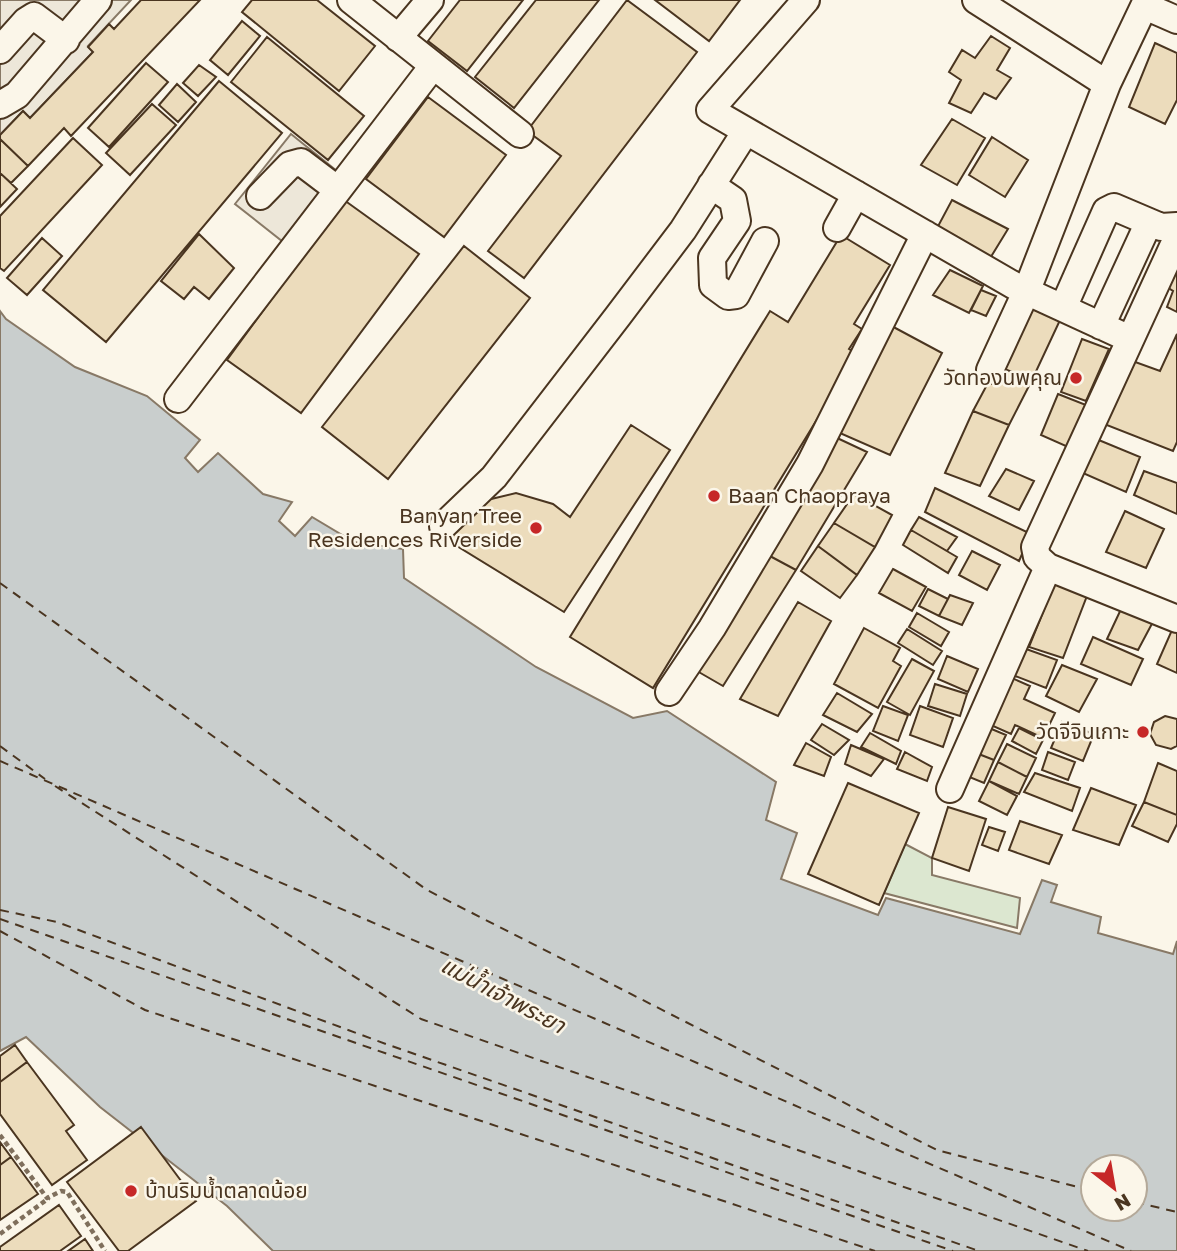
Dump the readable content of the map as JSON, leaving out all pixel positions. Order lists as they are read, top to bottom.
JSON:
{
  "water": ["แม่น้ำเจ้าพระยา"],
  "places": [
    "วัดทองนพคุณ",
    "Baan Chaopraya",
    "Banyan Tree Residences Riverside",
    "วัดจีจินเกาะ",
    "บ้านริมน้ำตลาดน้อย"
  ],
  "north": "bottom right"
}
